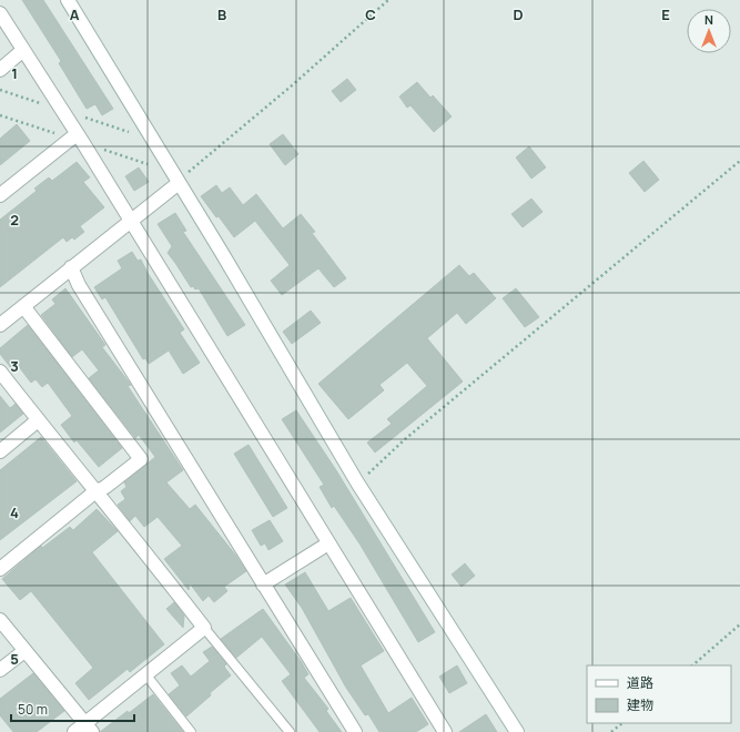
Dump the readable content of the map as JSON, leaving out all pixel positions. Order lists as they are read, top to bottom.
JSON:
{
  "legend": ["道路", "建物"],
  "scale_bar": "50 m",
  "north": "top",
  "grid": {
    "columns": [
      "A",
      "B",
      "C",
      "D",
      "E"
    ],
    "rows": [
      "1",
      "2",
      "3",
      "4",
      "5"
    ]
  }
}
